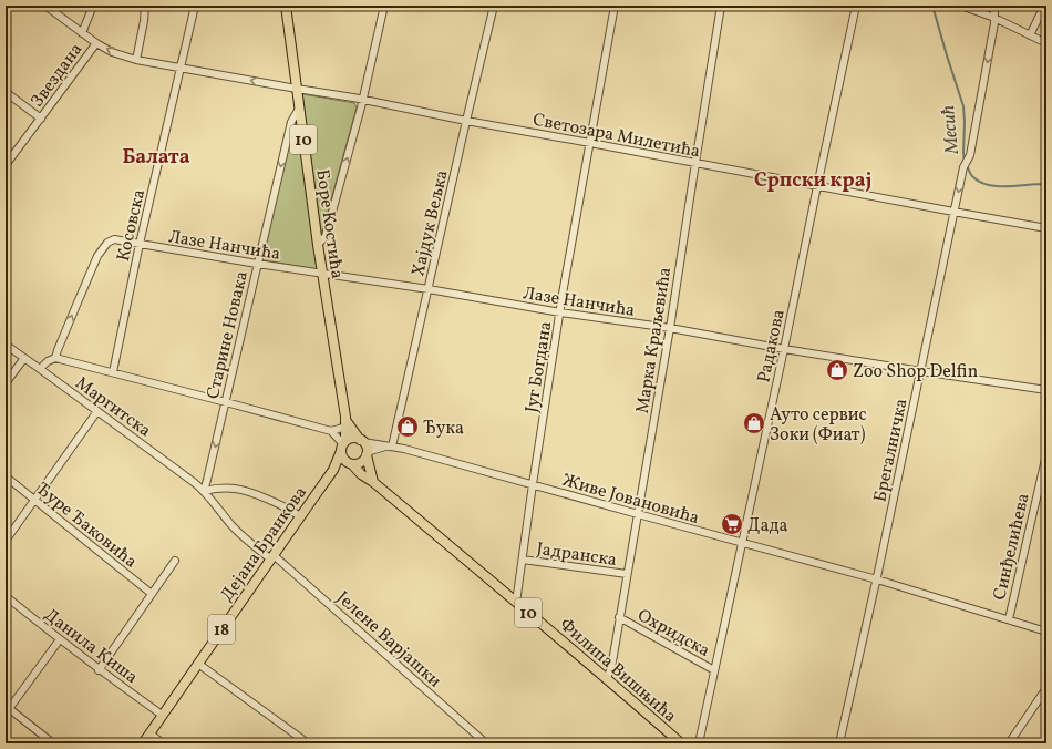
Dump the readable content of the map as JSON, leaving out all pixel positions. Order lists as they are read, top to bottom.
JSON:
{
  "streets": {
    "main road": [
      "10",
      "Боре Костића",
      "Дејана Бранкова",
      "18",
      "Филипа Вишњића"
    ],
    "street": [
      "Звездана",
      "Светозара Милетића",
      "Хајдук Вељка",
      "Косовска",
      "Лазе Нанчића",
      "Старине Новака",
      "Марка Краљевића",
      "Радакова",
      "Југ Богдана",
      "Маргитска",
      "Брегалничка",
      "Живе Јовановића",
      "Ђуре Ђаковића",
      "Синђелићева",
      "Јадранска",
      "Охридска",
      "Јелене Варјашки",
      "Данила Киша"
    ]
  },
  "crossings": [
    ["Звездана", "Светозара Милетића"],
    ["Светозара Милетића", "Хајдук Вељка"],
    ["Светозара Милетића", "Боре Костића"],
    ["Светозара Милетића", "Косовска"],
    ["Светозара Милетића", "Марка Краљевића"],
    ["Светозара Милетића", "Радакова"],
    ["Светозара Милетића", "Југ Богдана"],
    ["Светозара Милетића", "Брегалничка"],
    ["Хајдук Вељка", "Лазе Нанчића"],
    ["Хајдук Вељка", "Живе Јовановића"],
    ["Боре Костића", "Лазе Нанчића"],
    ["Боре Костића", "Старине Новака"],
    ["Боре Костића", "Живе Јовановића"],
    ["Боре Костића", "Дејана Бранкова"],
    ["Боре Костића", "Филипа Вишњића"],
    ["Косовска", "Лазе Нанчића"],
    ["Лазе Нанчића", "Старине Новака"],
    ["Лазе Нанчића", "Марка Краљевића"],
    ["Лазе Нанчића", "Радакова"],
    ["Лазе Нанчића", "Југ Богдана"],
    ["Лазе Нанчића", "Брегалничка"],
    ["Старине Новака", "Маргитска"],
    ["Марка Краљевића", "Живе Јовановића"],
    ["Марка Краљевића", "Јадранска"],
    ["Марка Краљевића", "Охридска"],
    ["Марка Краљевића", "Филипа Вишњића"],
    ["Радакова", "Живе Јовановића"],
    ["Радакова", "Охридска"],
    ["Југ Богдана", "Живе Јовановића"],
    ["Југ Богдана", "Јадранска"],
    ["Југ Богдана", "Филипа Вишњића"],
    ["Маргитска", "Дејана Бранкова"],
    ["Маргитска", "Јелене Варјашки"],
    ["Брегалничка", "Живе Јовановића"],
    ["Живе Јовановића", "Дејана Бранкова"],
    ["Живе Јовановића", "Синђелићева"],
    ["Живе Јовановића", "Филипа Вишњића"],
    ["Дејана Бранкова", "Јелене Варјашки"],
    ["Дејана Бранкова", "Данила Киша"],
    ["Дејана Бранкова", "Филипа Вишњића"]
  ],
  "one_way": ["Старине Новака"],
  "districts": ["Балата", "Српски крај"],
  "water": ["Месић"],
  "places": {
    "shop": ["Zoo Shop Delfin", "Ауто сервис Зоки (Фиат)", "Ђука"],
    "supermarket": ["Дада"]
  }
}
